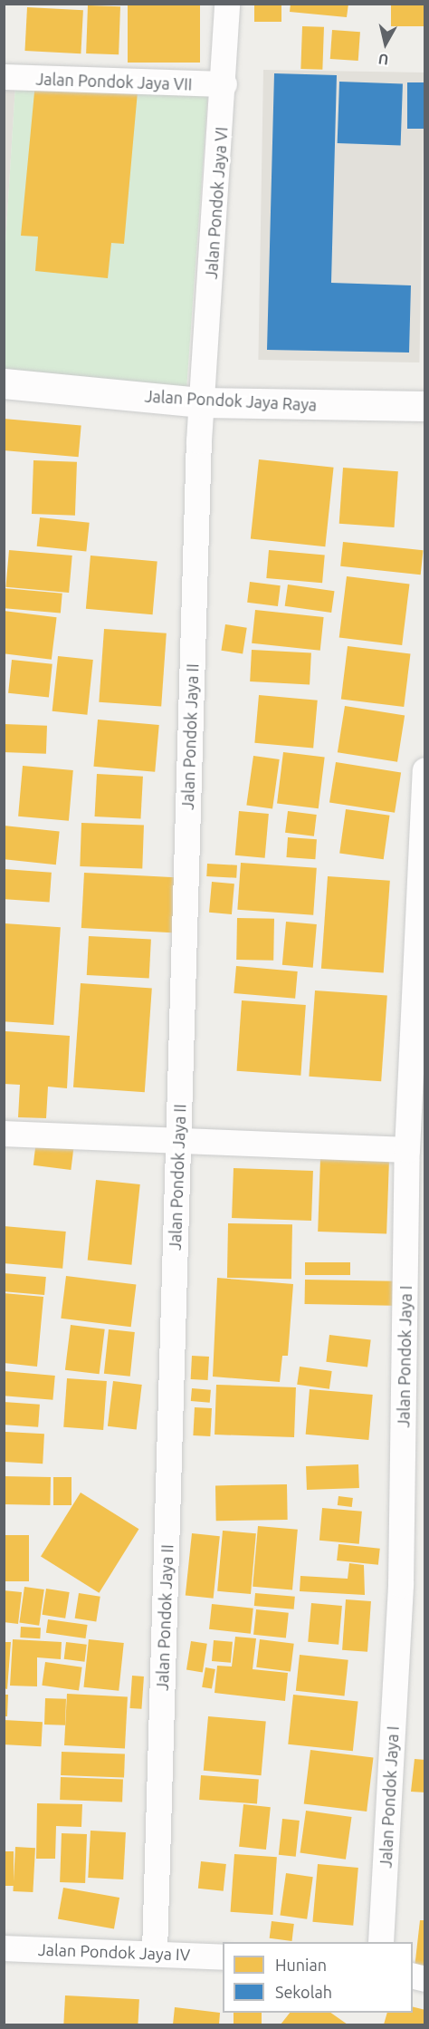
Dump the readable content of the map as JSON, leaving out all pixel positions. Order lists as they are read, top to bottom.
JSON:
{
  "streets": {
    "street": [
      "Jalan Pondok Jaya VII",
      "Jalan Pondok Jaya VI",
      "Jalan Pondok Jaya Raya",
      "Jalan Pondok Jaya II",
      "Jalan Pondok Jaya I",
      "Jalan Pondok Jaya IV"
    ]
  },
  "crossings": [
    ["Jalan Pondok Jaya VII", "Jalan Pondok Jaya VI"],
    ["Jalan Pondok Jaya VI", "Jalan Pondok Jaya Raya"],
    ["Jalan Pondok Jaya VI", "Jalan Pondok Jaya II"],
    ["Jalan Pondok Jaya Raya", "Jalan Pondok Jaya II"],
    ["Jalan Pondok Jaya II", "Jalan Pondok Jaya IV"]
  ],
  "legend": ["Hunian", "Sekolah"],
  "north": "bottom"
}
